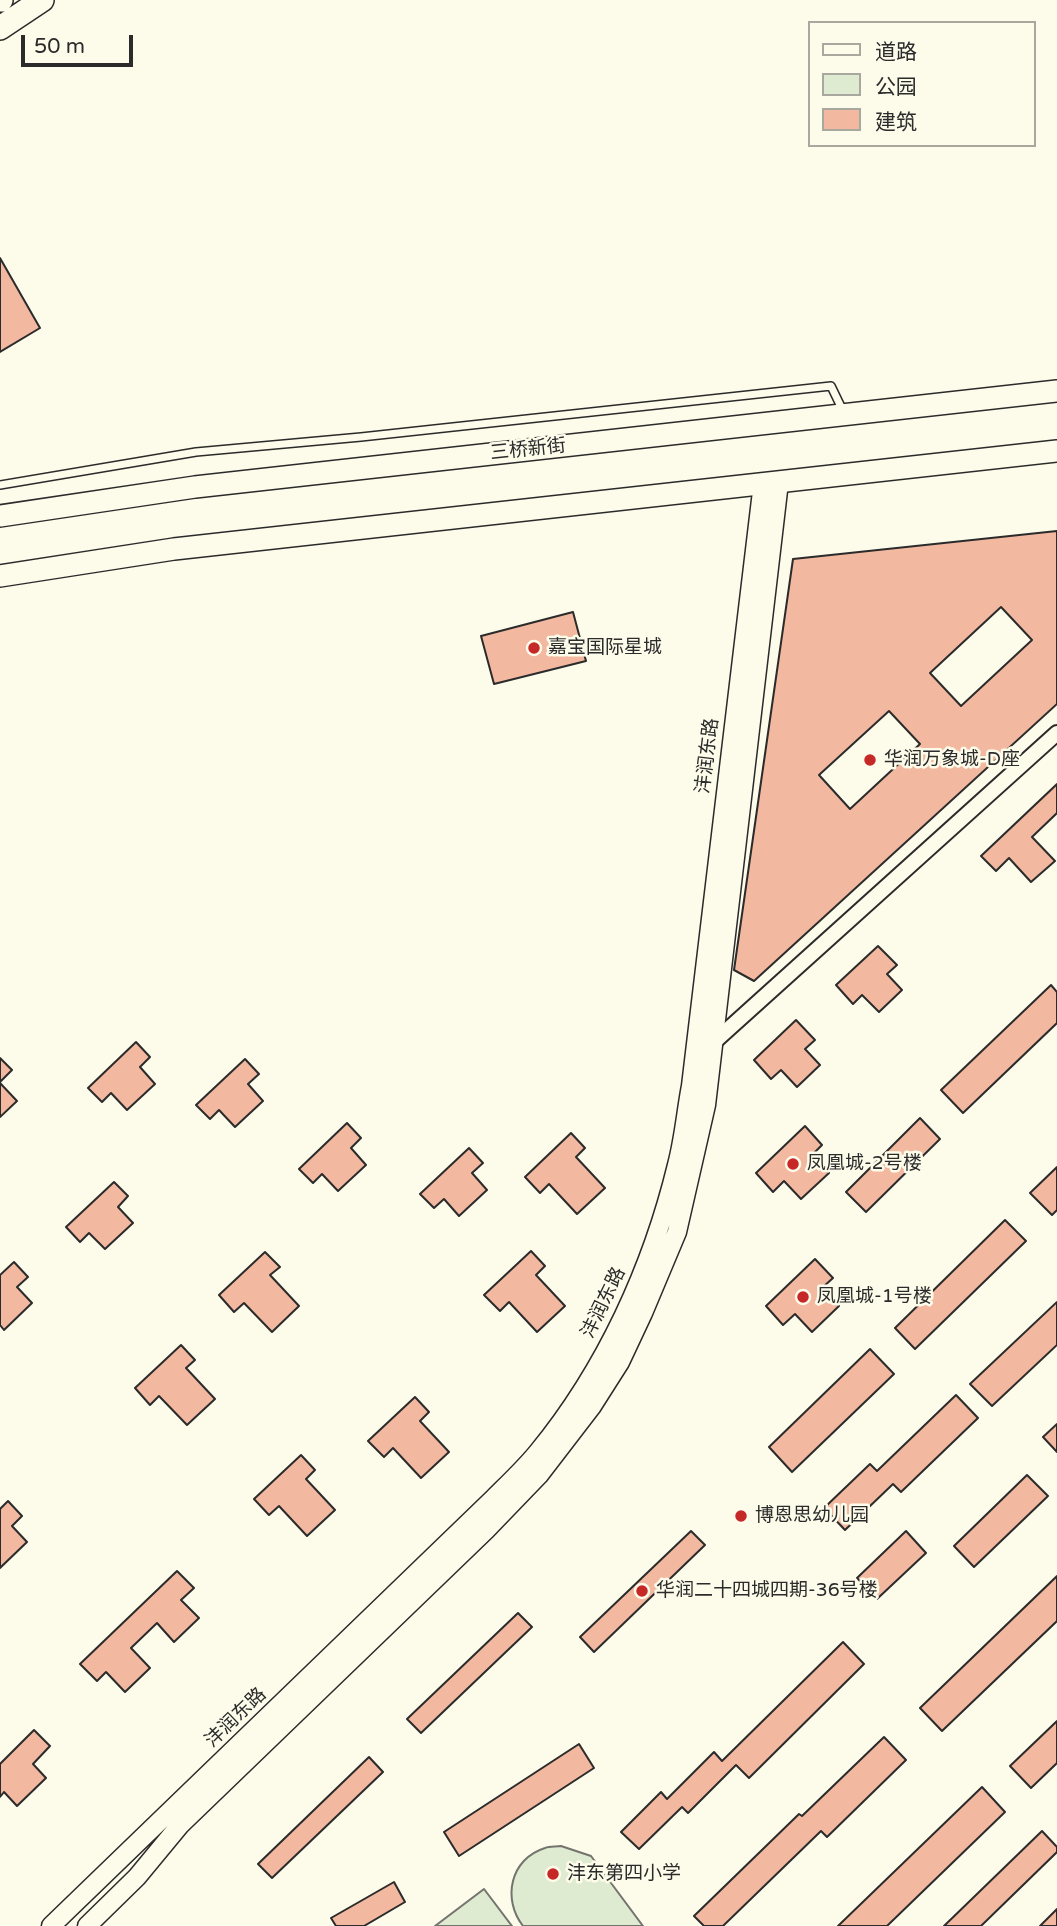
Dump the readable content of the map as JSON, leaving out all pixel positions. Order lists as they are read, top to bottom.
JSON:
{
  "streets": {
    "main road": ["三桥新街"],
    "street": ["沣润东路"]
  },
  "places": [
    "嘉宝国际星城",
    "华润万象城-D座",
    "凤凰城-2号楼",
    "凤凰城-1号楼",
    "博恩思幼儿园",
    "华润二十四城四期-36号楼",
    "沣东第四小学"
  ],
  "legend": ["道路", "公园", "建筑"],
  "scale_bar": "50 m"
}
